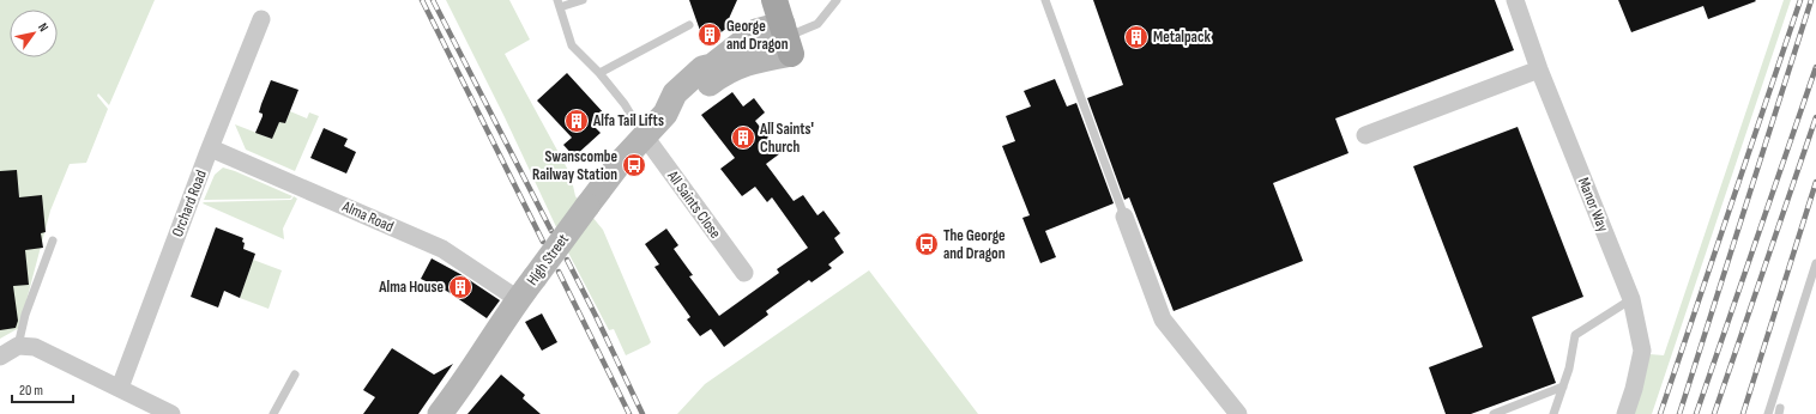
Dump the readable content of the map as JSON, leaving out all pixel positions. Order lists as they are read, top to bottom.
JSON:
{
  "streets": {
    "main road": ["High Street"],
    "street": [
      "Orchard Road",
      "All Saints Close",
      "Manor Way",
      "Alma Road"
    ]
  },
  "crossings": [
    ["Orchard Road", "Alma Road"],
    ["All Saints Close", "High Street"],
    ["Alma Road", "High Street"]
  ],
  "places": {
    "building": [
      "George and Dragon",
      "Metalpack",
      "Alfa Tail Lifts",
      "All Saints' Church",
      "Alma House"
    ],
    "bus stop": ["Swanscombe Railway Station", "The George and Dragon"]
  },
  "scale_bar": "20 m",
  "north": "top right"
}
